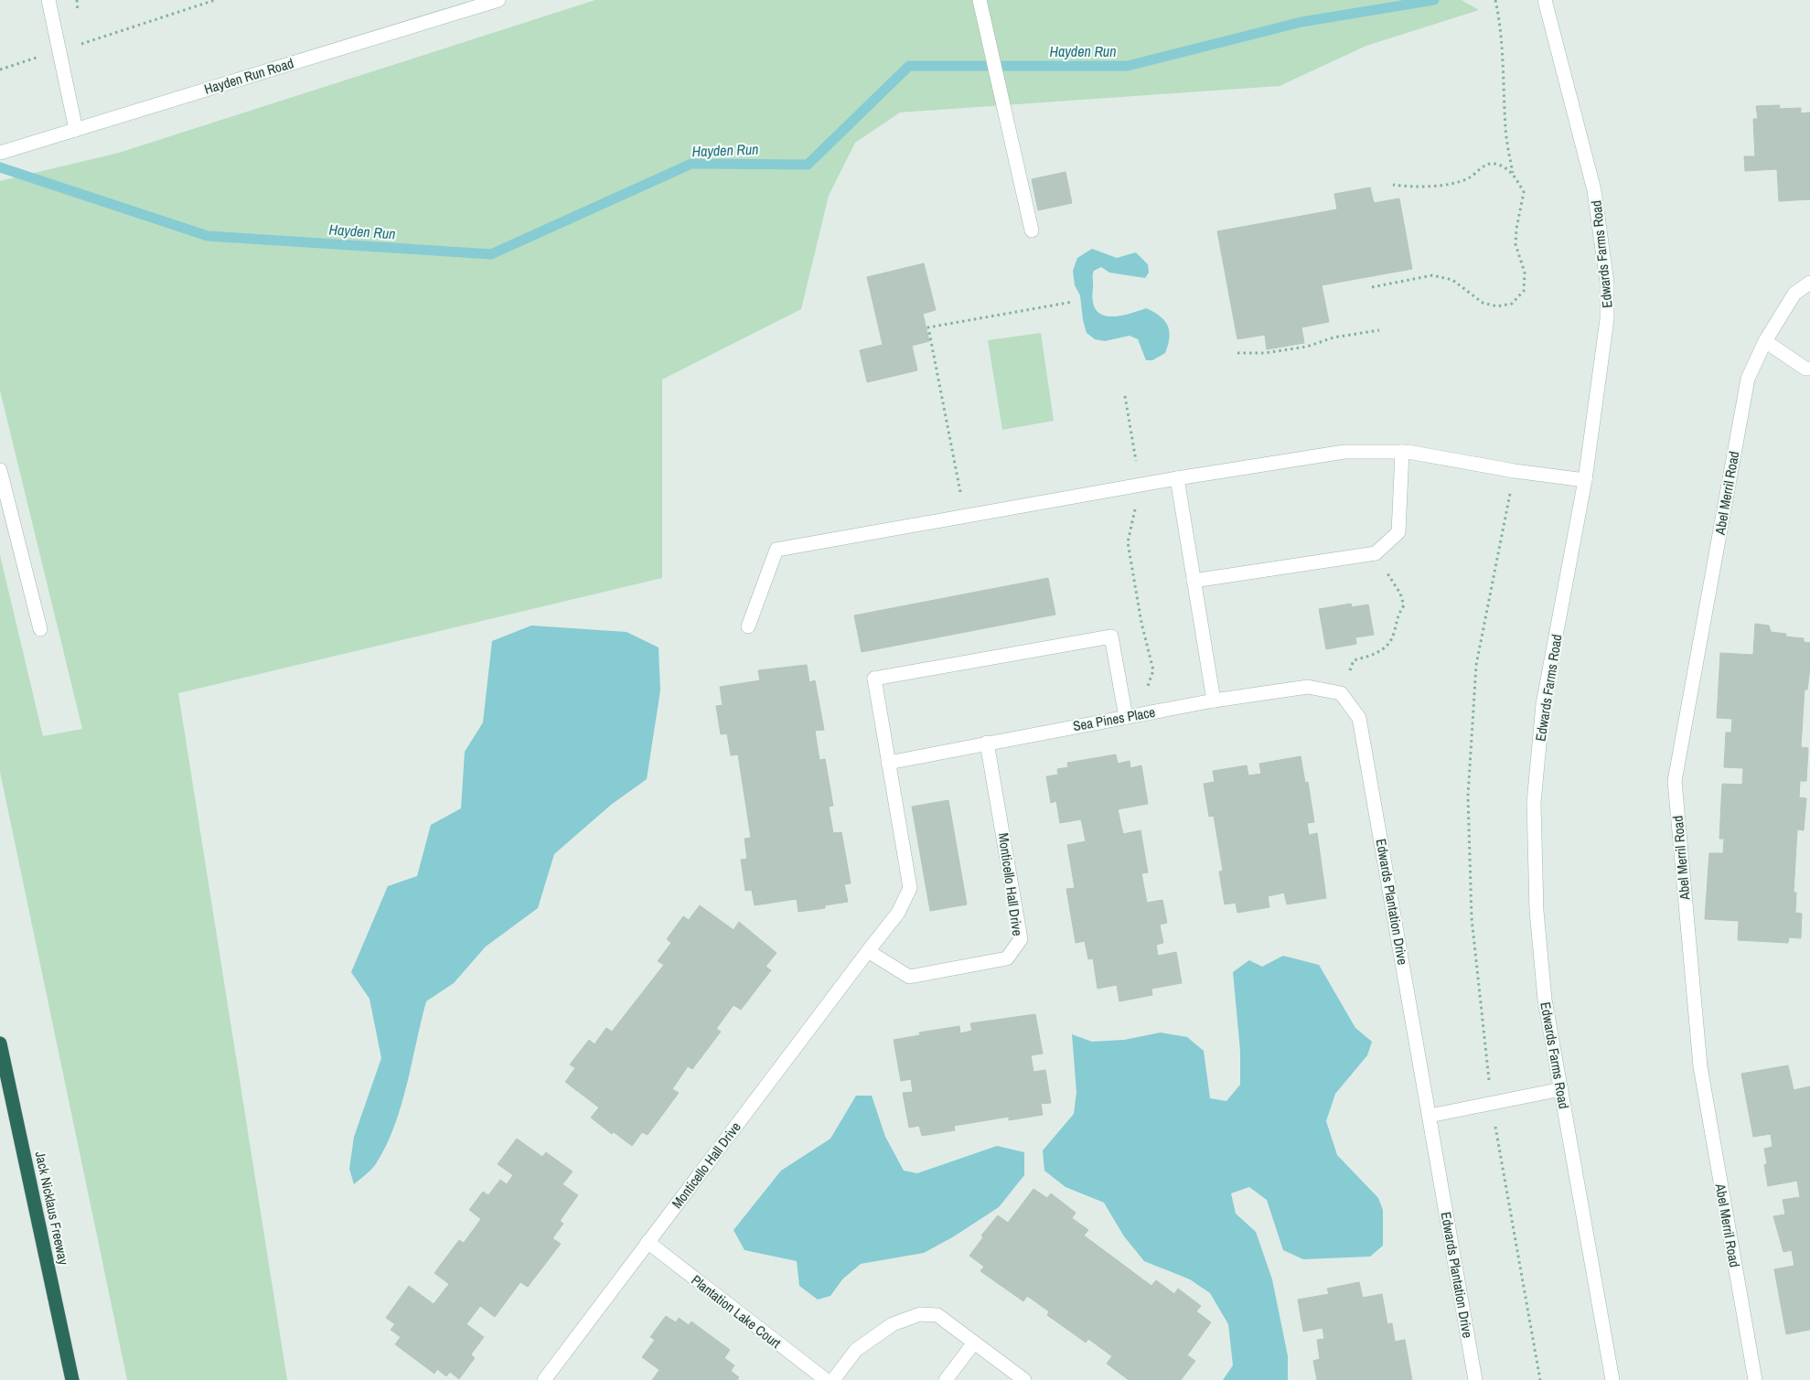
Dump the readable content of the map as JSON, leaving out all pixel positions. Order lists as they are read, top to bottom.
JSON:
{
  "streets": {
    "highway": ["Jack Nicklaus Freeway"],
    "street": [
      "Hayden Run Road",
      "Edwards Farms Road",
      "Abel Merril Road",
      "Sea Pines Place",
      "Monticello Hall Drive",
      "Edwards Plantation Drive",
      "Plantation Lake Court"
    ]
  },
  "crossings": [
    ["Sea Pines Place", "Monticello Hall Drive"],
    ["Sea Pines Place", "Edwards Plantation Drive"],
    ["Monticello Hall Drive", "Plantation Lake Court"]
  ],
  "water": ["Hayden Run"]
}
